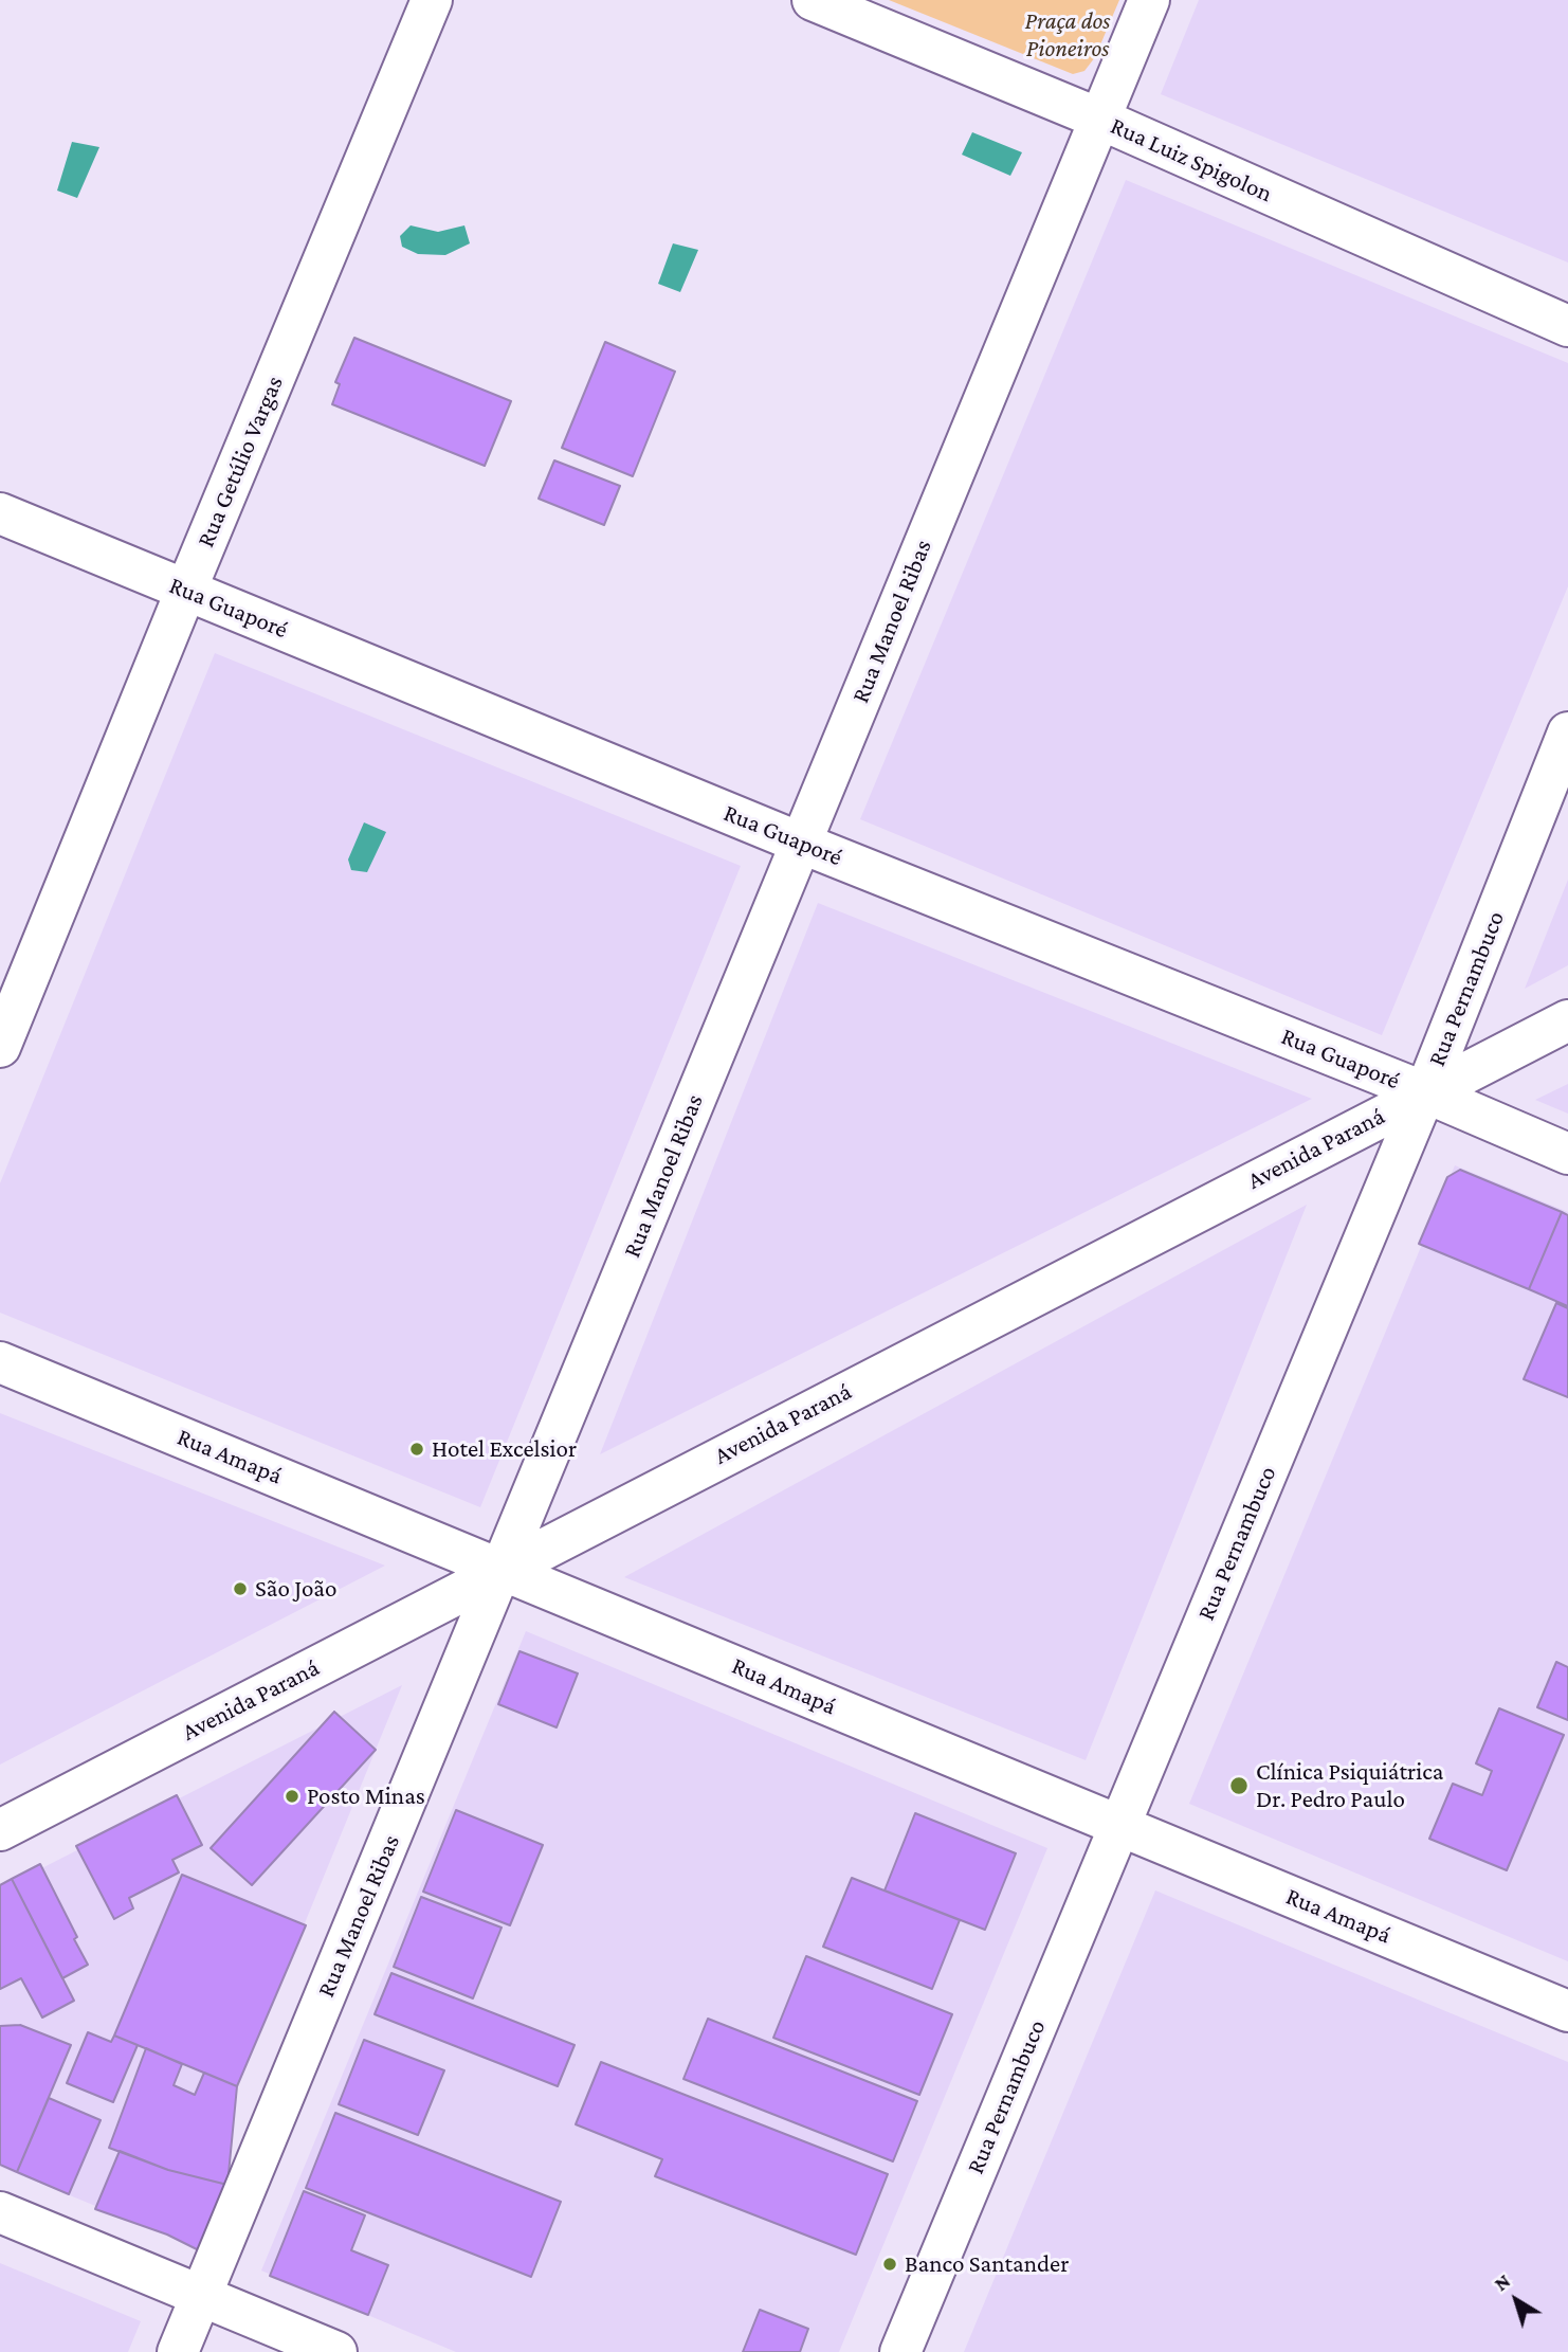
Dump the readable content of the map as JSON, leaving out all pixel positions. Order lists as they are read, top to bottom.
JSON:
{
  "streets": {
    "street": [
      "Rua Luiz Spigolon",
      "Rua Getúlio Vargas",
      "Rua Guaporé",
      "Rua Manoel Ribas",
      "Rua Pernambuco",
      "Avenida Paraná",
      "Rua Amapá"
    ]
  },
  "crossings": [
    ["Rua Luiz Spigolon", "Rua Manoel Ribas"],
    ["Rua Getúlio Vargas", "Rua Guaporé"],
    ["Rua Guaporé", "Rua Manoel Ribas"],
    ["Rua Guaporé", "Rua Pernambuco"],
    ["Rua Guaporé", "Avenida Paraná"],
    ["Rua Manoel Ribas", "Avenida Paraná"],
    ["Rua Manoel Ribas", "Rua Amapá"],
    ["Rua Pernambuco", "Avenida Paraná"],
    ["Rua Pernambuco", "Rua Amapá"],
    ["Avenida Paraná", "Rua Amapá"]
  ],
  "parks": ["Praça dos Pioneiros"],
  "places": [
    "Hotel Excelsior",
    "São João",
    "Clínica Psiquiátrica Dr. Pedro Paulo",
    "Posto Minas",
    "Banco Santander"
  ],
  "north": "top left"
}
